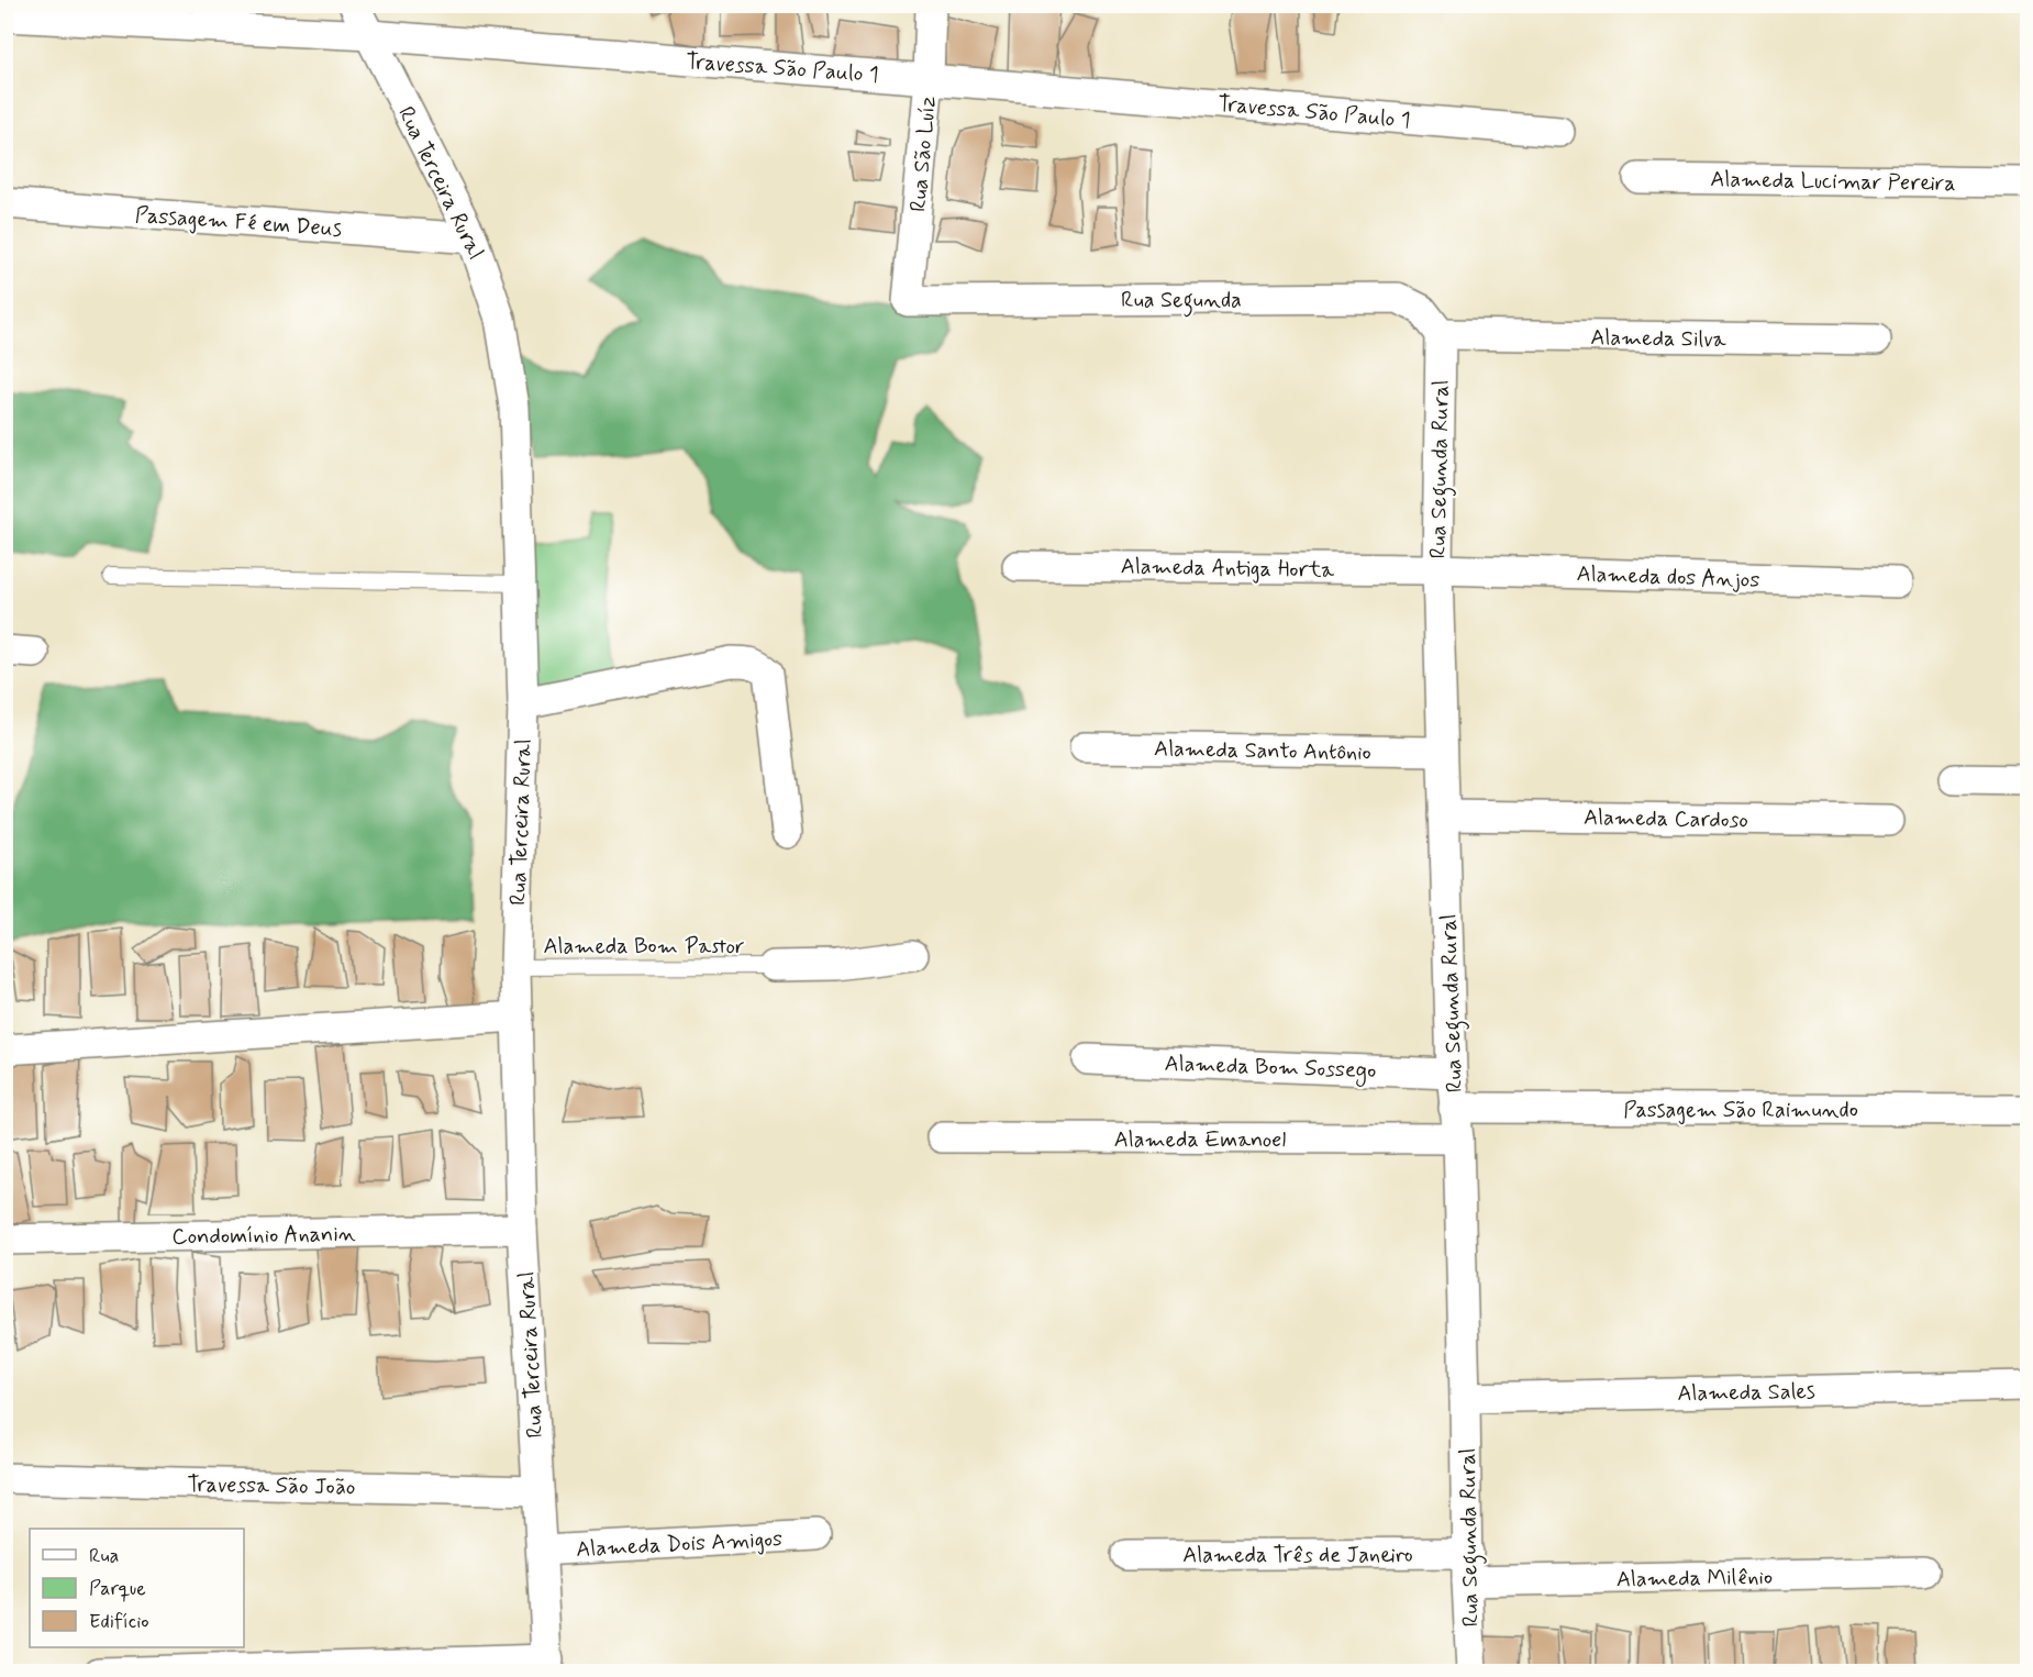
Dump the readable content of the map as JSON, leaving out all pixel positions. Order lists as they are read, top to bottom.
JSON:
{
  "streets": {
    "street": [
      "Travessa São Paulo 1",
      "Rua São Luíz",
      "Alameda Lucimar Pereira",
      "Rua Terceira Rural",
      "Passagem Fé em Deus",
      "Rua Segunda",
      "Alameda Silva",
      "Rua Segunda Rural",
      "Alameda Antiga Horta",
      "Alameda dos Anjos",
      "Alameda Santo Antônio",
      "Alameda Cardoso",
      "Alameda Bom Sossego",
      "Passagem São Raimundo",
      "Alameda Emanoel",
      "Condomínio Ananin",
      "Alameda Sales",
      "Travessa São João",
      "Alameda Dois Amigos",
      "Alameda Três de Janeiro",
      "Alameda Milênio"
    ],
    "lane": ["Alameda Bom Pastor"]
  },
  "crossings": [
    ["Travessa São Paulo 1", "Rua São Luíz"],
    ["Travessa São Paulo 1", "Rua Terceira Rural"],
    ["Rua São Luíz", "Rua Segunda"],
    ["Rua Terceira Rural", "Passagem Fé em Deus"],
    ["Rua Terceira Rural", "Alameda Bom Pastor"],
    ["Rua Terceira Rural", "Condomínio Ananin"],
    ["Rua Terceira Rural", "Travessa São João"],
    ["Rua Terceira Rural", "Alameda Dois Amigos"],
    ["Rua Segunda", "Alameda Silva"],
    ["Rua Segunda", "Rua Segunda Rural"],
    ["Alameda Silva", "Rua Segunda Rural"],
    ["Rua Segunda Rural", "Alameda Antiga Horta"],
    ["Rua Segunda Rural", "Alameda dos Anjos"],
    ["Rua Segunda Rural", "Alameda Santo Antônio"],
    ["Rua Segunda Rural", "Alameda Cardoso"],
    ["Rua Segunda Rural", "Alameda Bom Sossego"],
    ["Rua Segunda Rural", "Passagem São Raimundo"],
    ["Rua Segunda Rural", "Alameda Emanoel"],
    ["Rua Segunda Rural", "Alameda Sales"],
    ["Rua Segunda Rural", "Alameda Três de Janeiro"],
    ["Rua Segunda Rural", "Alameda Milênio"],
    ["Alameda Antiga Horta", "Alameda dos Anjos"]
  ],
  "legend": ["Rua", "Parque", "Edifício"]
}
